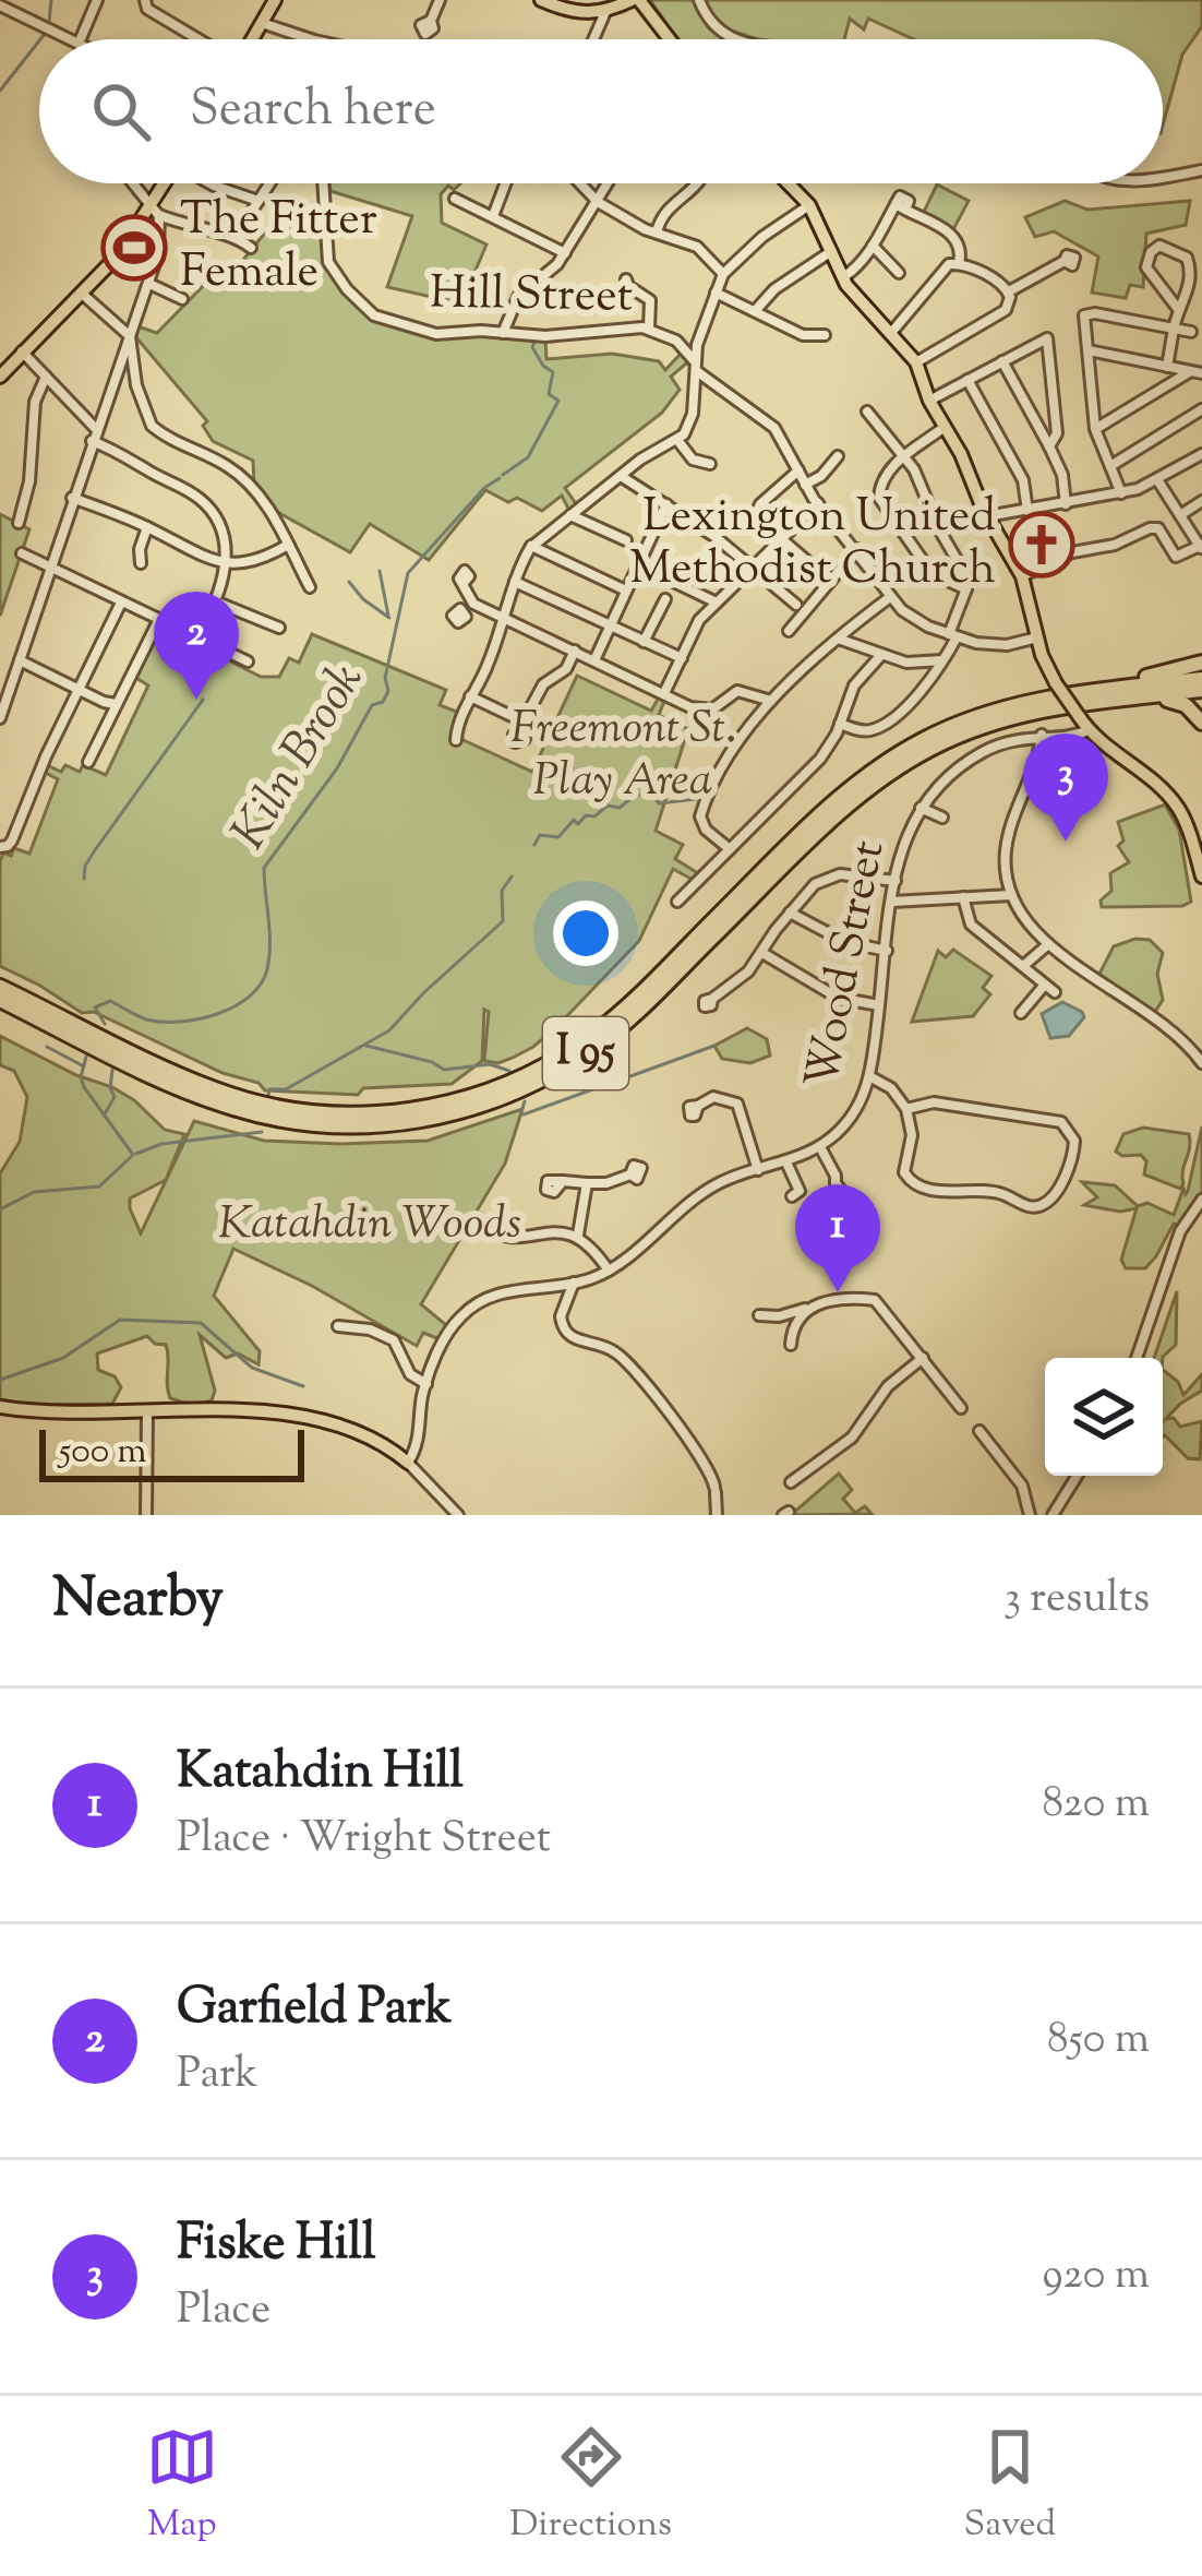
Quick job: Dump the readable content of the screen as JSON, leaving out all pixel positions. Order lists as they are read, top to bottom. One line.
{"streets":{"highway":["I 95"],"street":["Hill Street","Wood Street"]},"water":["Kiln Brook"],"parks":["Freemont St. Play Area","Katahdin Woods"],"places":{"sports":["The Fitter Female"],"church":["Lexington United Methodist Church"]},"scale_bar":"500 m","page":{"search":"Search here","pins":["2","3","1"],"scale":"500 m","heading":["Nearby","3 results"],"list":[{"mark":"1","name":"Katahdin Hill","note":"Place · Wright Street","value":"820 m"},{"mark":"2","name":"Garfield Park","note":"Park","value":"850 m"},{"mark":"3","name":"Fiske Hill","note":"Place","value":"920 m"}],"nav":["Map","Directions","Saved"]}}
